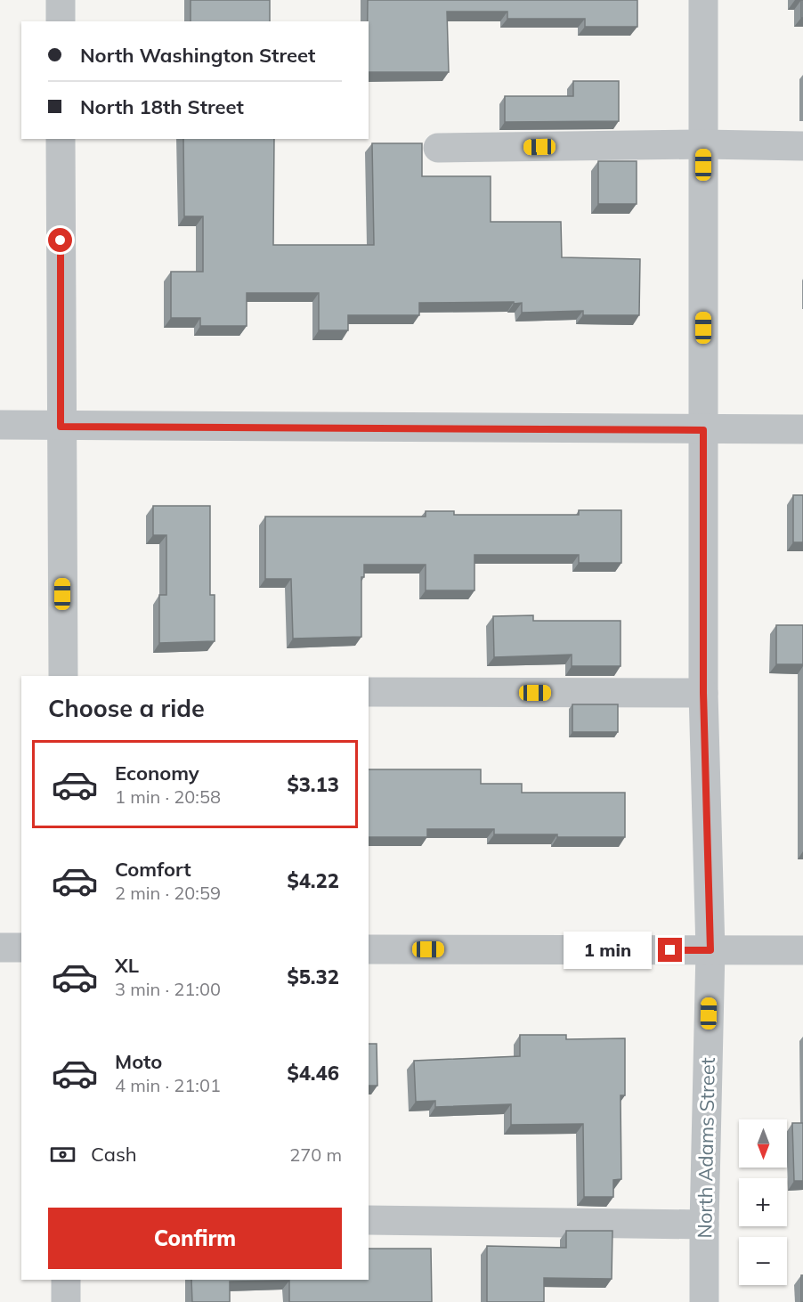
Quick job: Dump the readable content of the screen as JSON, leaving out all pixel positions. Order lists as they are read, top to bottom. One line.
{"streets":{"street":["North Adams Street"]},"north":"bottom","page":{"banner":["North Washington Street","North 18th Street"],"heading":"Choose a ride","list":[{"name":"Economy","note":"1 min · 20:58","value":"$3.13"},{"name":"Comfort","note":"2 min · 20:59","value":"$4.22"},{"name":"XL","note":"3 min · 21:00","value":"$5.32"},{"name":"Moto","note":"4 min · 21:01","value":"$4.46"}],"bubble":"1 min","map_buttons":["+","−"],"pay":["Cash","270 m"],"buttons":"Confirm"}}
